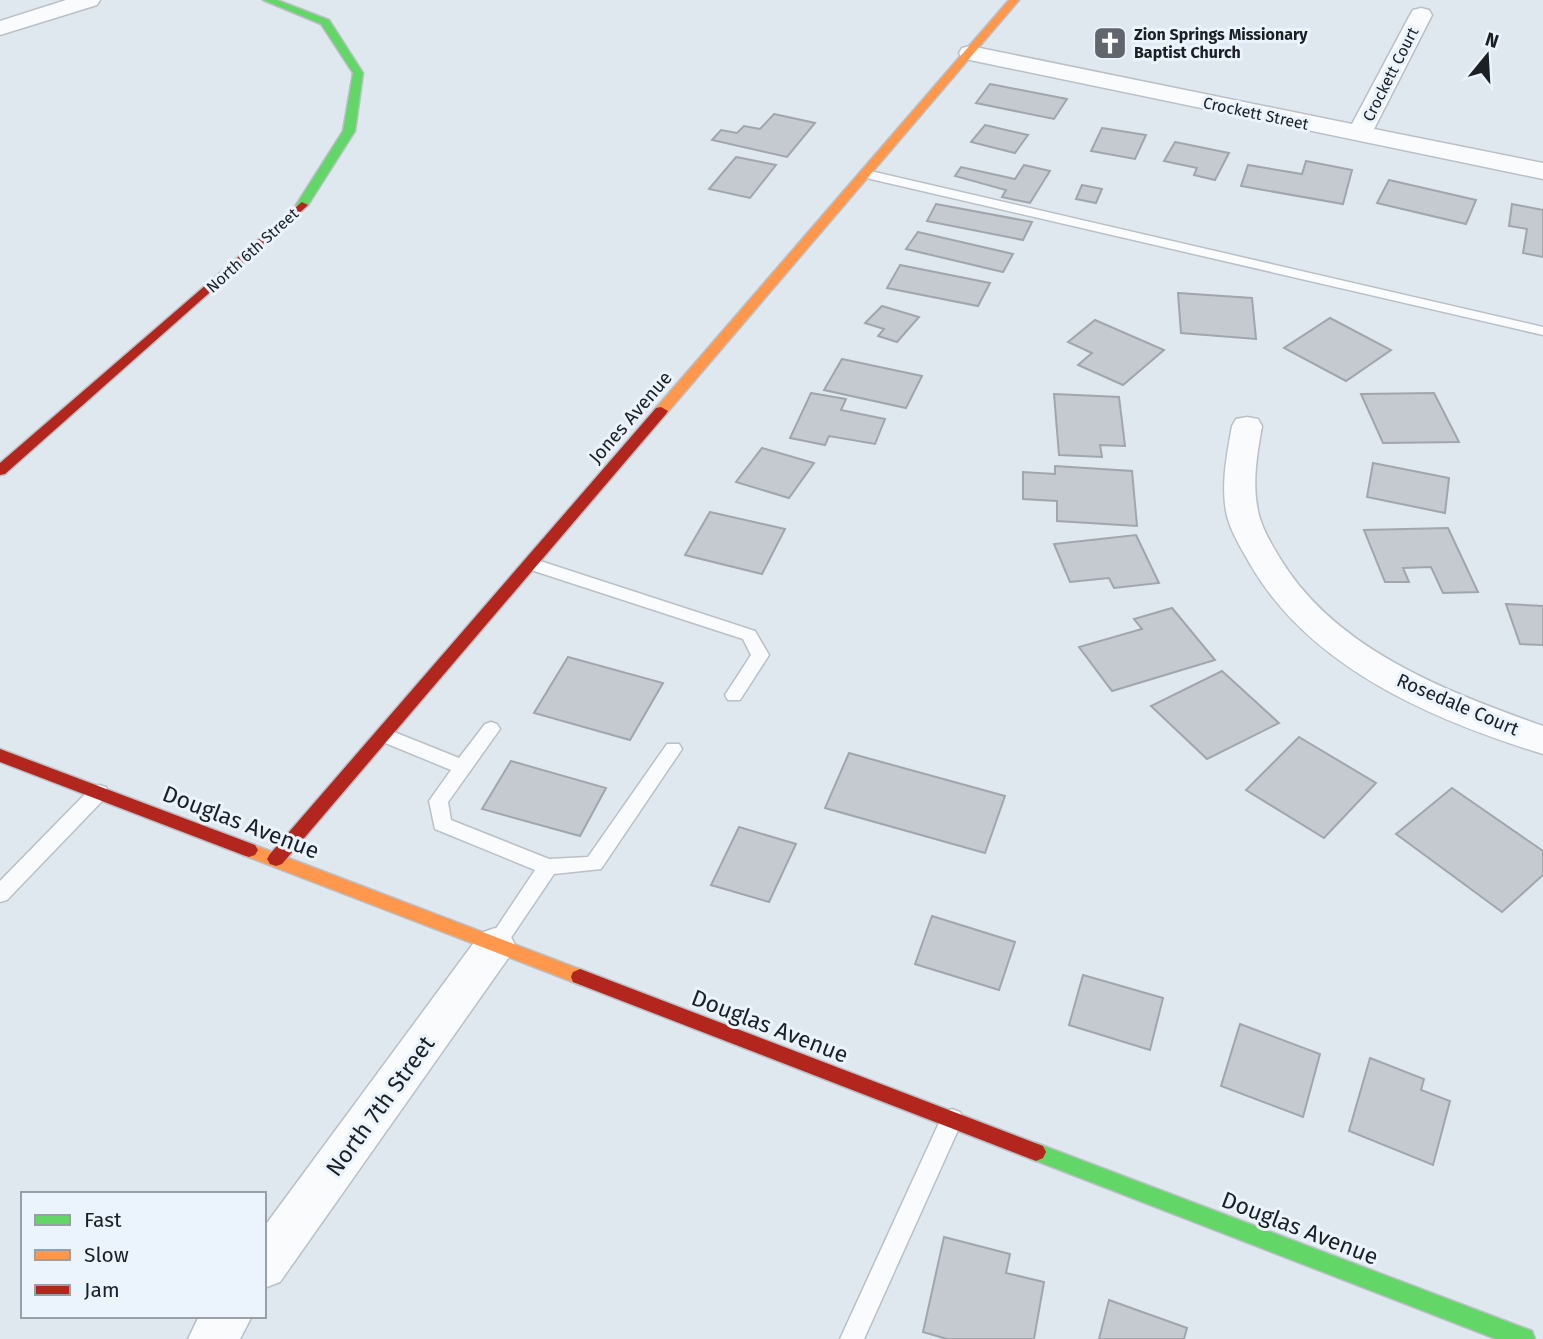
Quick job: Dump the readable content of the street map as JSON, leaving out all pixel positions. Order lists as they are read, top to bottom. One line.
{"streets":{"street":["Crockett Court","Crockett Street","North 6th Street","Jones Avenue","Rosedale Court","Douglas Avenue","North 7th Street"]},"crossings":[["Crockett Court","Crockett Street"],["Crockett Street","Jones Avenue"],["Jones Avenue","Douglas Avenue"],["Douglas Avenue","North 7th Street"]],"places":{"church":["Zion Springs Missionary Baptist Church"]},"legend":["Fast","Slow","Jam"],"north":"top"}
